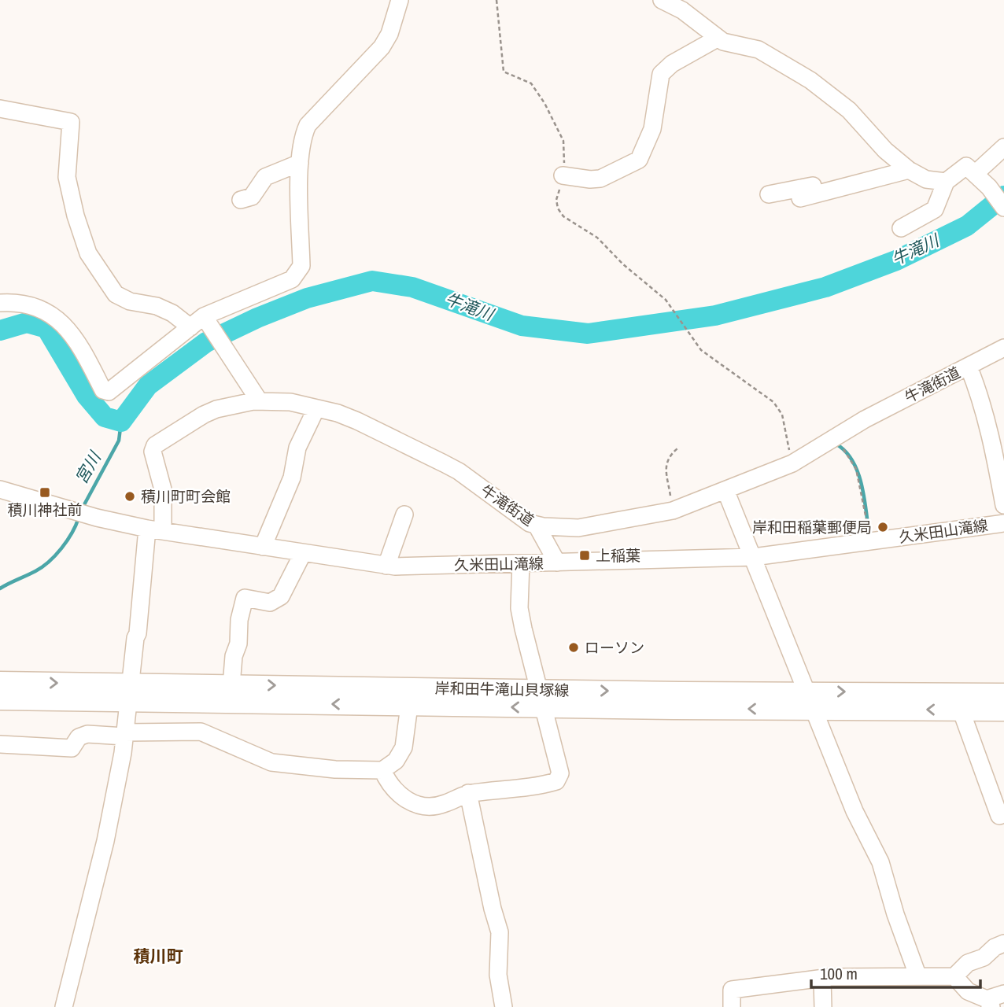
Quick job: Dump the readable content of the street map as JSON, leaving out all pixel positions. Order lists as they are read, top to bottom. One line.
{"streets":{"main road":["岸和田牛滝山貝塚線"],"street":["牛滝街道","久米田山滝線"]},"crossings":[["牛滝街道","久米田山滝線"]],"districts":["積川町"],"water":["牛滝川","宮川"],"places":{"transit":["積川神社前","上稲葉"],"other":["積川町町会館","岸和田稲葉郵便局","ローソン"]},"scale_bar":"100 m"}
